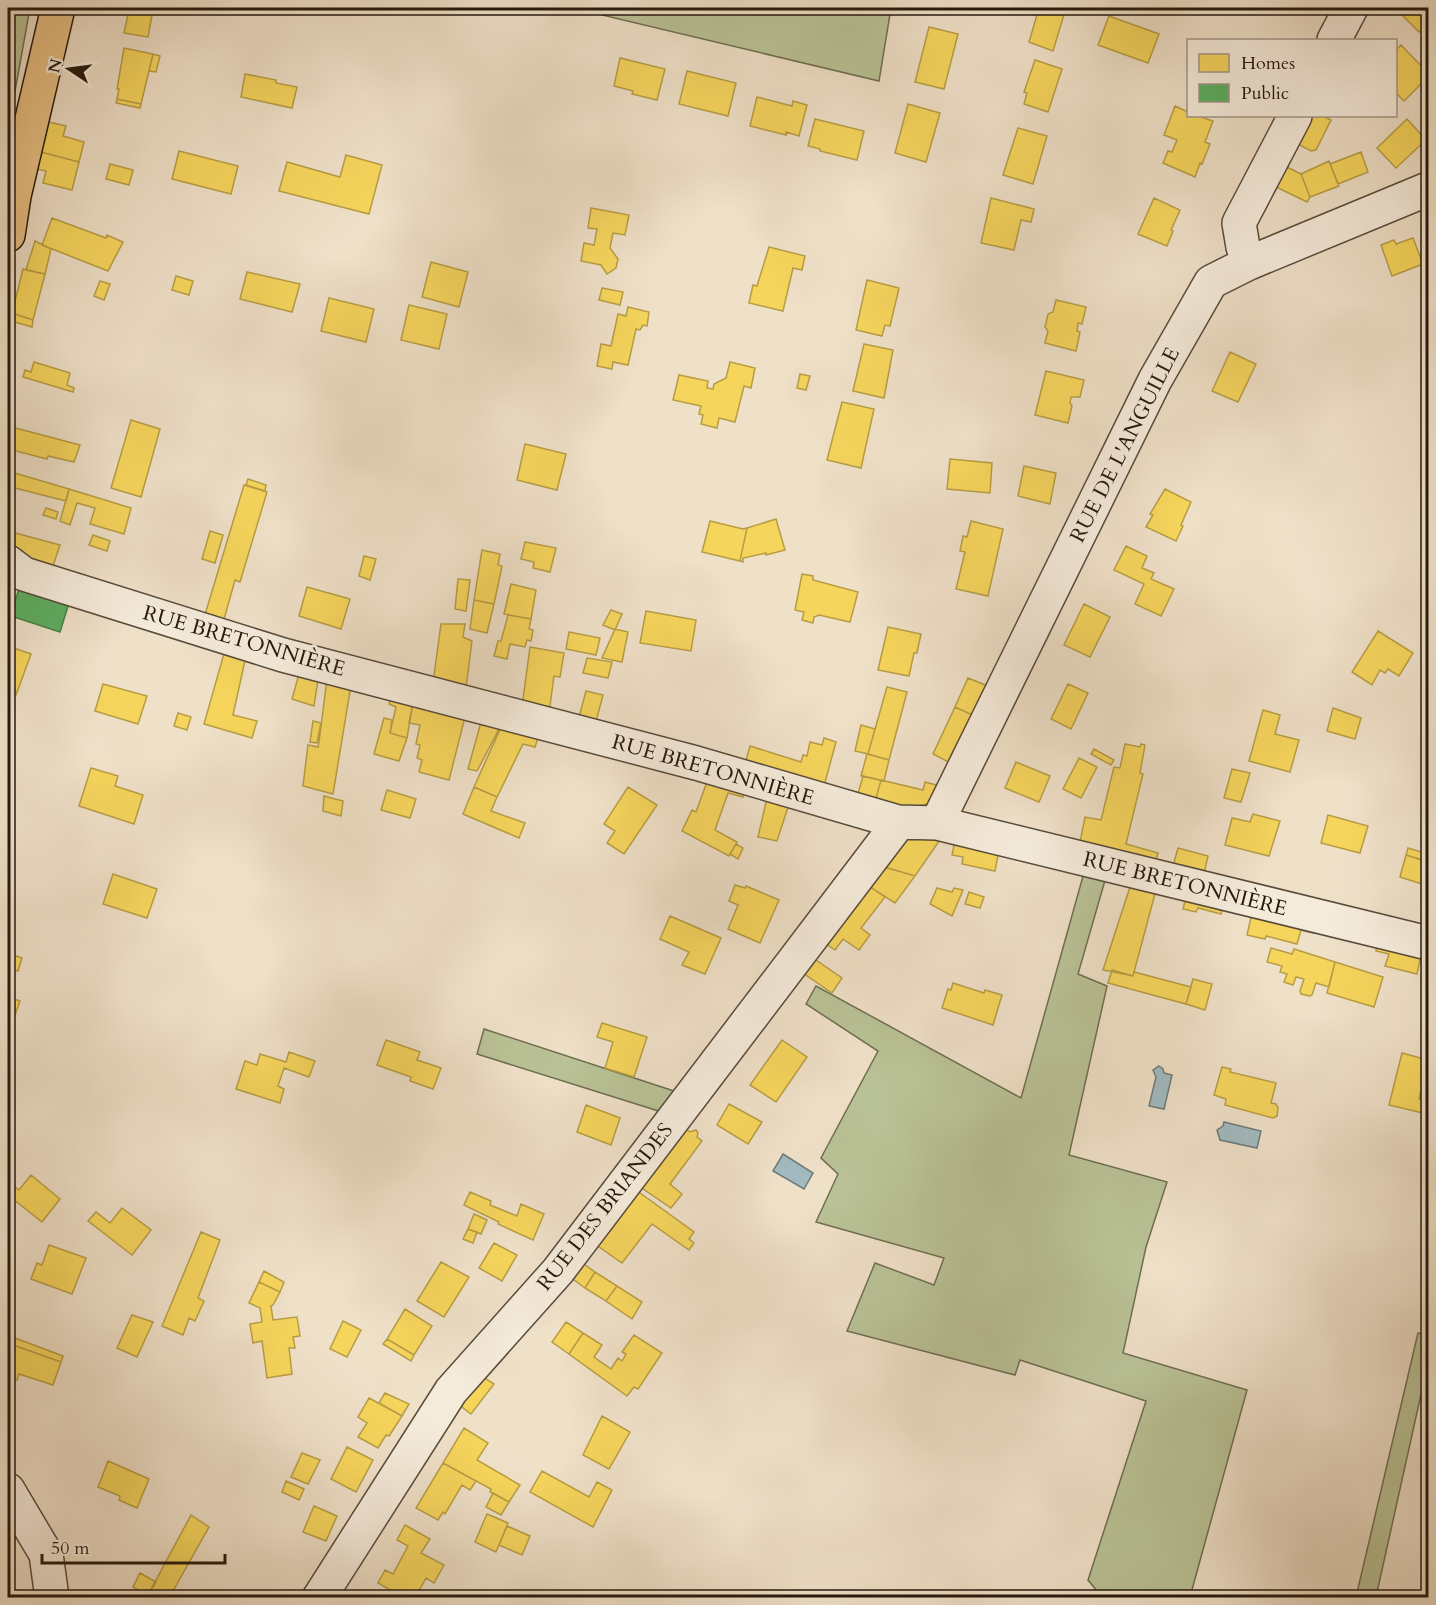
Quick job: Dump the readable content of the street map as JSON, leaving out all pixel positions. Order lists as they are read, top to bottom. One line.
{"streets":{"street":["RUE DE L'ANGUILLE","RUE BRETONNIÈRE","RUE DES BRIANDES"]},"crossings":[["RUE DE L'ANGUILLE","RUE BRETONNIÈRE"],["RUE BRETONNIÈRE","RUE DES BRIANDES"]],"legend":["Homes","Public"],"scale_bar":"50 m","north":"left"}
